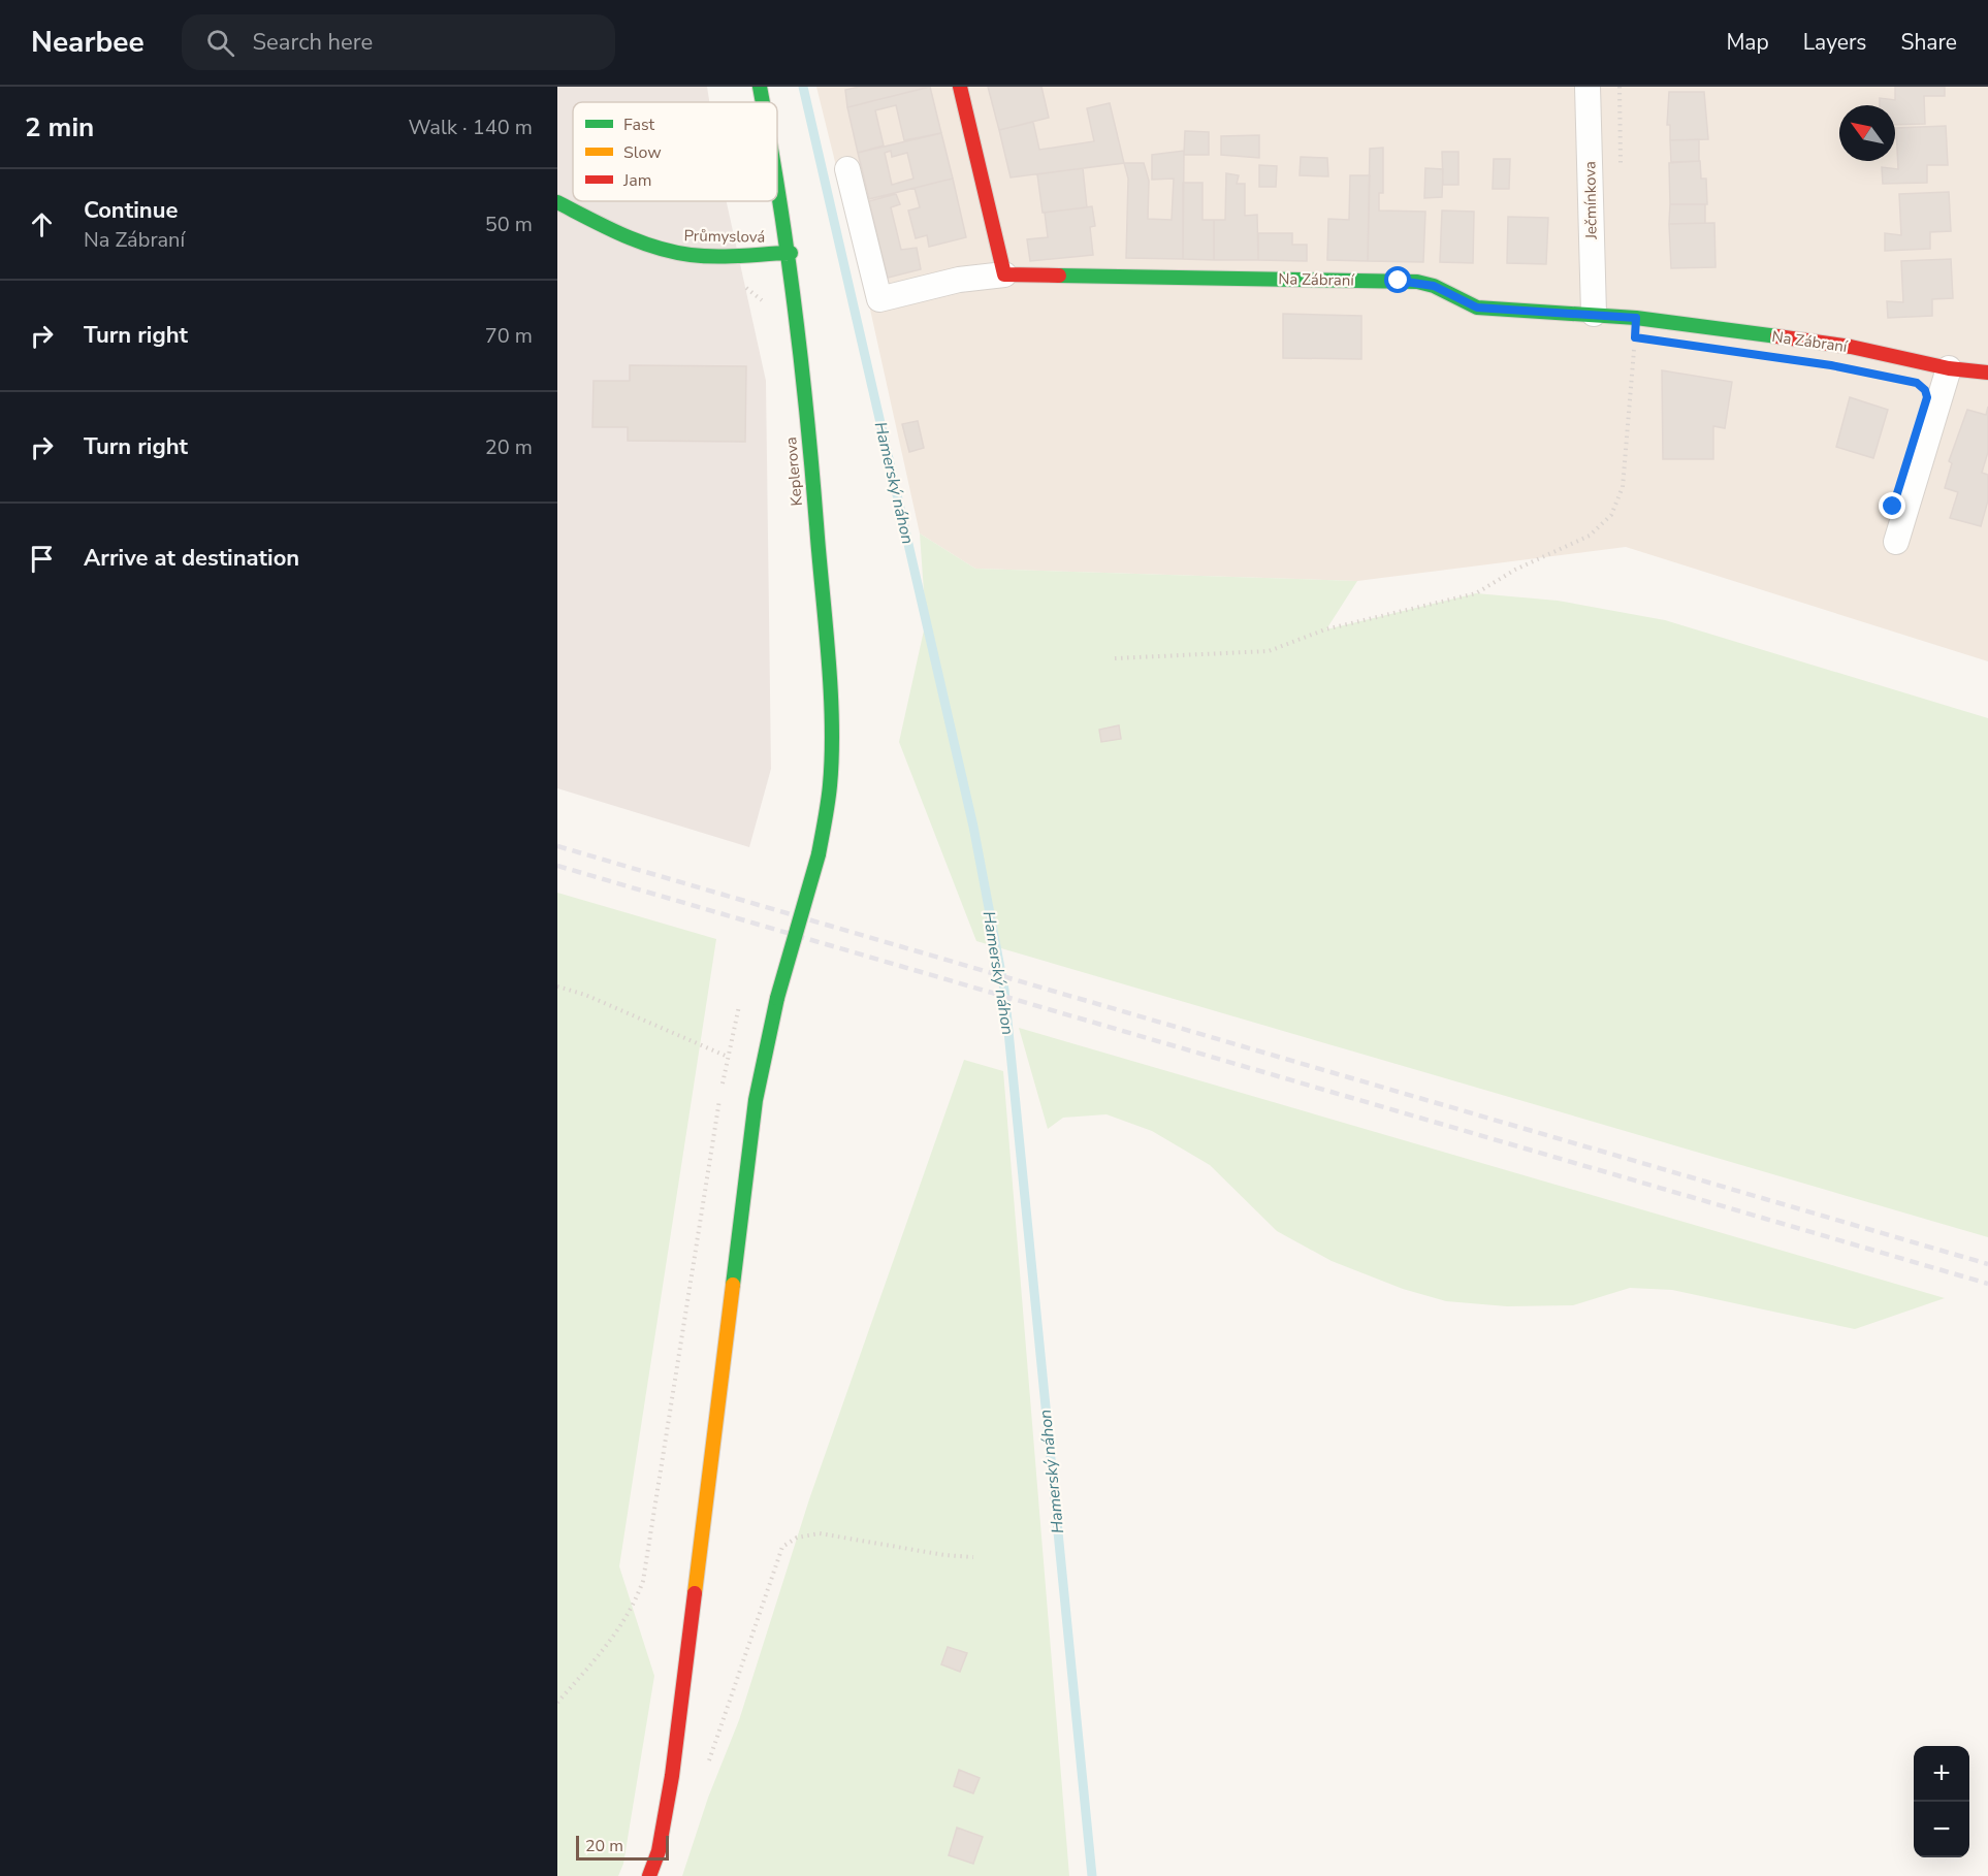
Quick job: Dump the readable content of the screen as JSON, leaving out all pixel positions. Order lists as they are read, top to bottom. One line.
{"streets":{"main road":["Průmyslová","Na Zábraní","Keplerova"],"street":["Ječmínkova"]},"crossings":[["Ječmínkova","Na Zábraní"],["Průmyslová","Keplerova"]],"water":["Hamerský náhon"],"legend":["Fast","Slow","Jam"],"scale_bar":"20 m","north":"top left","page":{"header":"Nearbee","search":"Search here","nav":["Map","Layers","Share"],"heading":["2 min","Walk · 140 m"],"list":[["Continue","Na Zábraní","50 m"],["Turn right","70 m"],["Turn right","20 m"],"Arrive at destination"],"map_buttons":["+","−"],"scale":"20 m"}}
